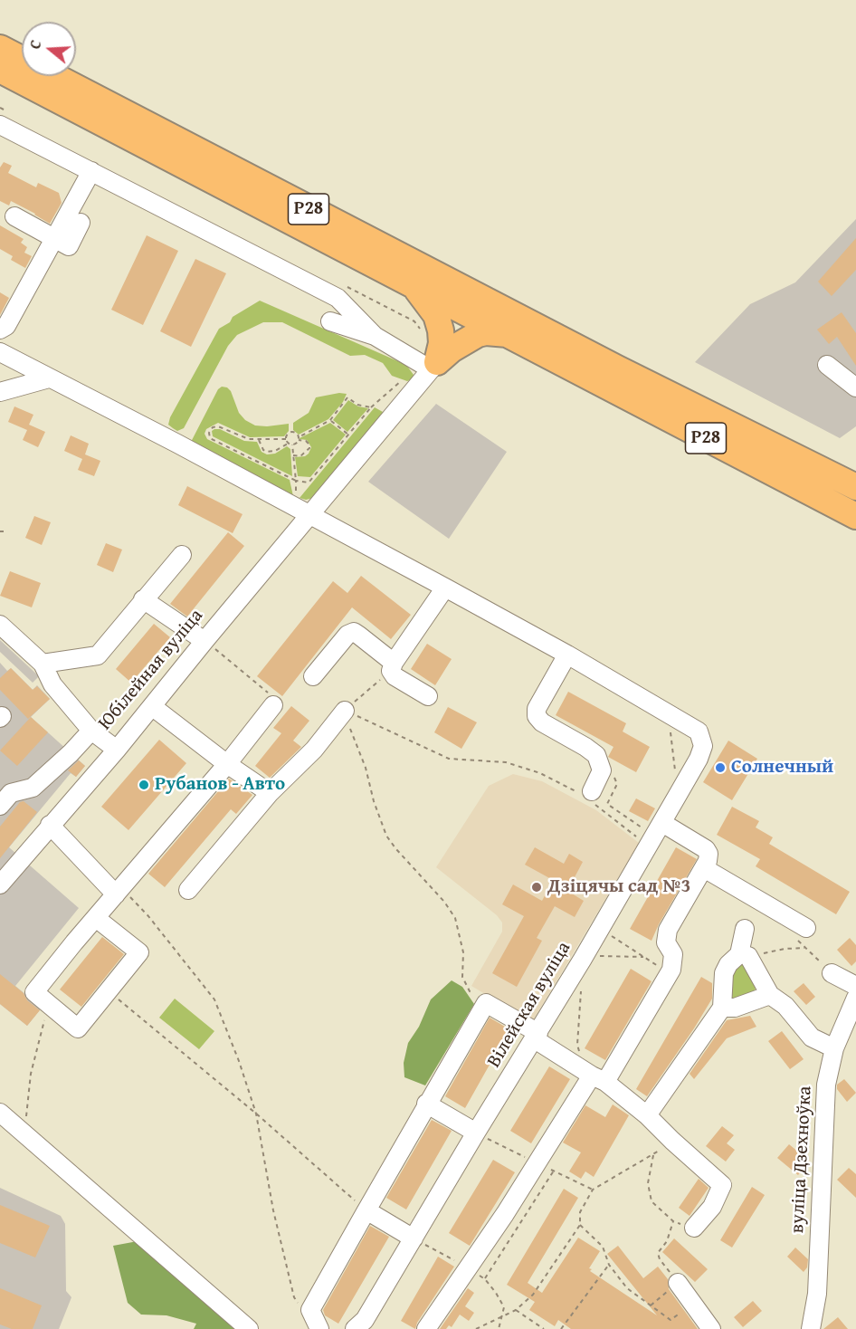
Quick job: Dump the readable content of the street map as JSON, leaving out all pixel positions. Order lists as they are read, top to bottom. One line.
{"streets":{"highway":["Р28"],"street":["Юбілейная вуліца","Вілейская вуліца","вуліца Дзехноўка"]},"places":["Солнечный","Рубанов - Авто","Дзіцячы сад №3"],"north":"left"}
